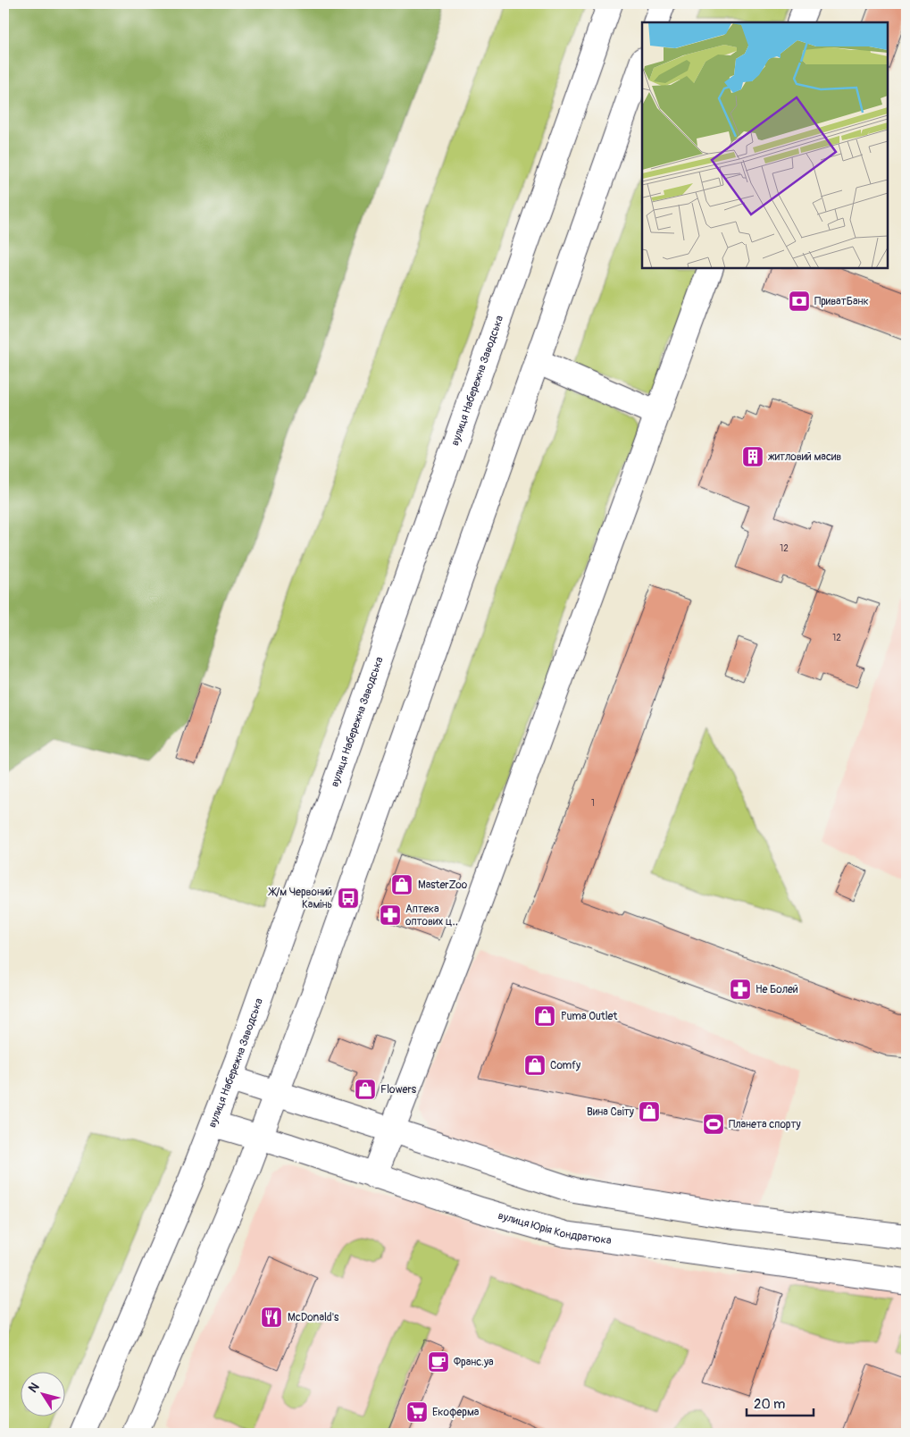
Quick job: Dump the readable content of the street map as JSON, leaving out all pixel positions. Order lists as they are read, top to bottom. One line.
{"streets":{"main road":["вулиця Набережна Заводська","вулиця Юрія Кондратюка"]},"crossings":[["вулиця Набережна Заводська","вулиця Юрія Кондратюка"]],"places":{"bank":["ПриватБанк"],"building":["житловий масив"],"shop":["MasterZoo","Puma Outlet","Comfy","Flowers","Вина Світу"],"bus stop":["Ж/м Червоний Камінь"],"pharmacy":["Аптека оптових ц‥","Не Болей"],"sports":["Планета спорту"],"restaurant":["McDonald's"],"cafe":["Франс.уа"],"supermarket":["Екоферма"]},"house_numbers":["12","12","1"],"scale_bar":"20 m","north":"top left"}
